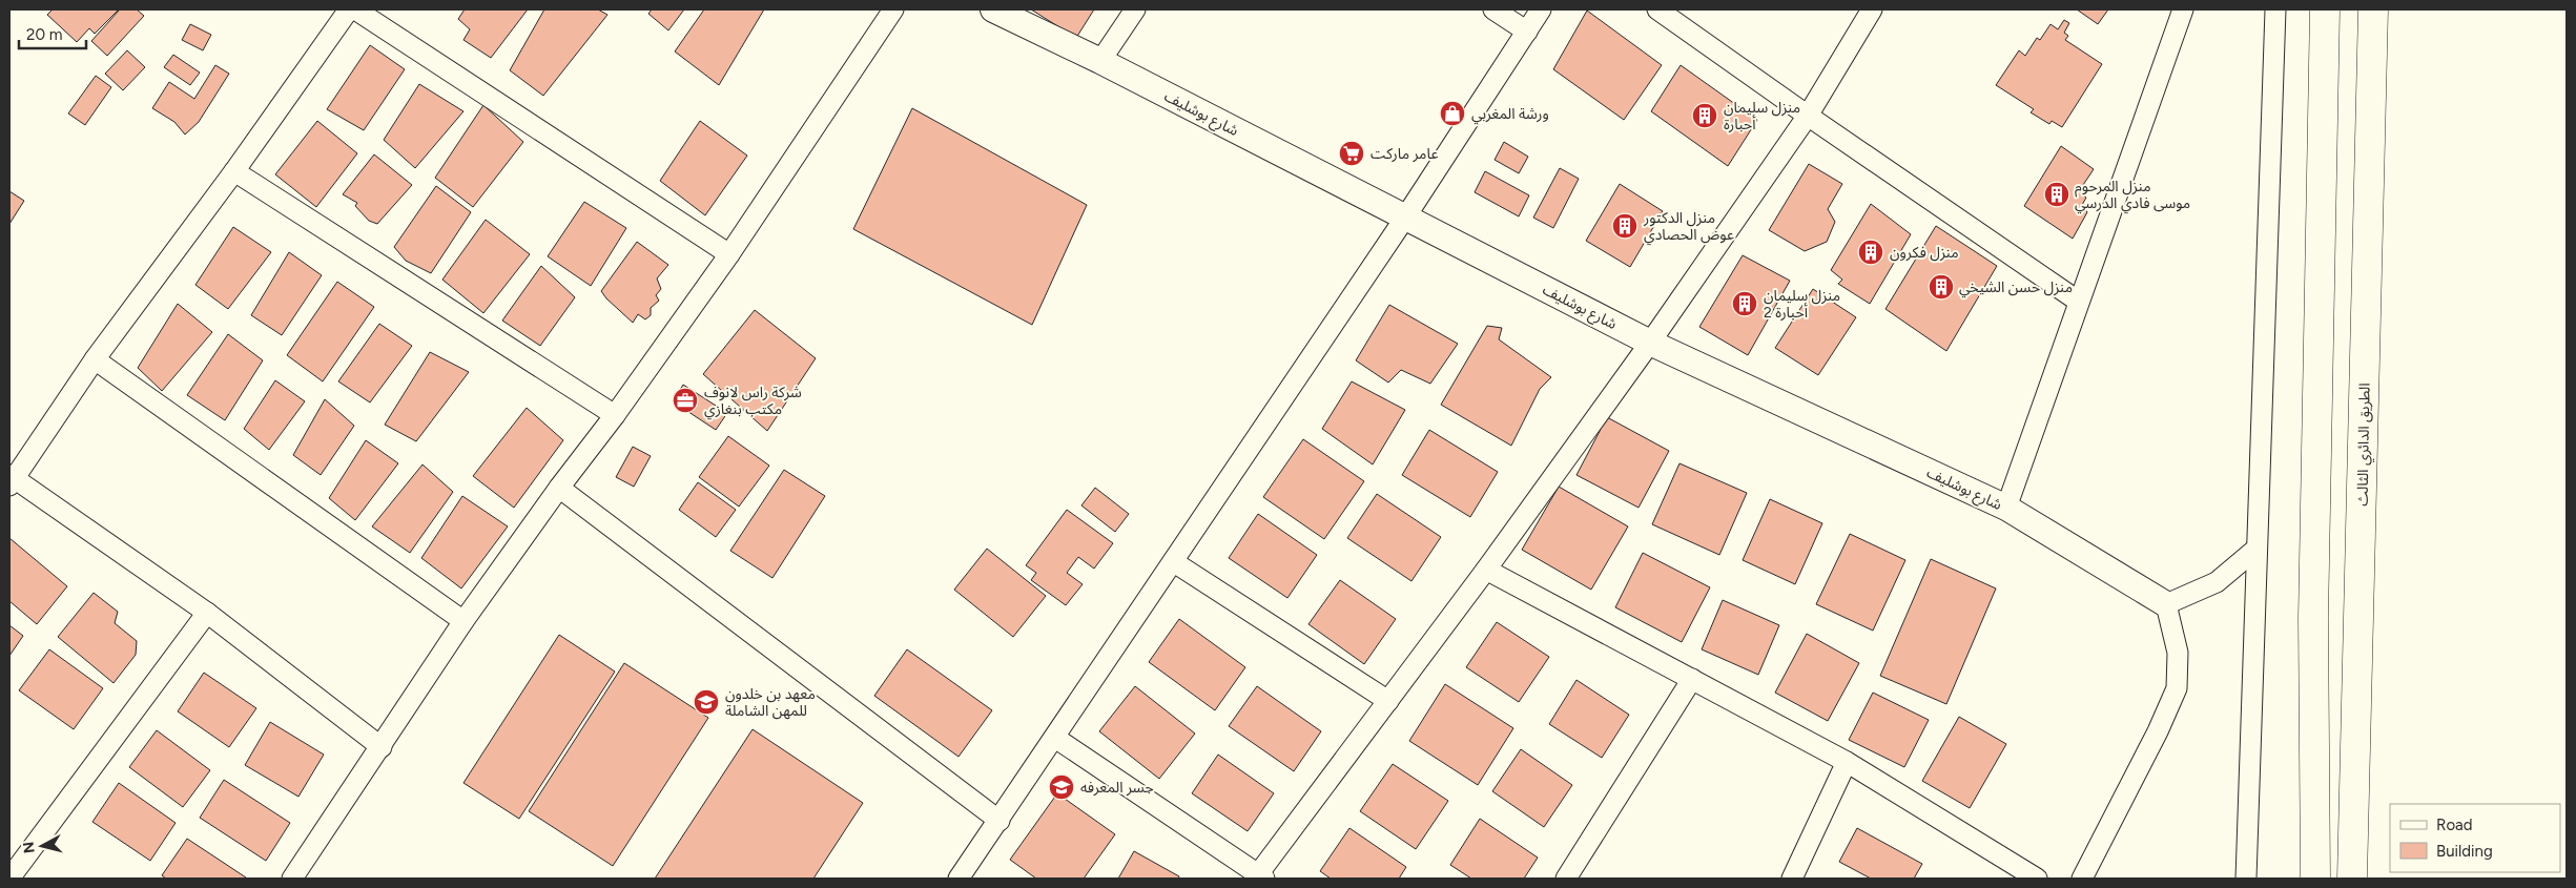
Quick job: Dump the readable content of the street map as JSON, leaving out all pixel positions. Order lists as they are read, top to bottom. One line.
{"streets":{"highway":["الطريق الدائري الثالث"],"street":["شارع بوشليف"]},"places":{"shop":["ورشة المغربي"],"building":["منزل سليمان أحبارة","منزل المرحوم موسى فادي الدرسي","منزل الدكتور عوض الحصادي","منزل فكرون","منزل حسن الشيخي","منزل سليمان أحبارة 2"],"supermarket":["عامر ماركت"],"office":["شركة راس لانوف مكتب بنغازي"],"school or university":["معهد بن خلدون للمهن الشاملة","جسر المعرفه"]},"legend":["Road","Building"],"scale_bar":"20 m","north":"left"}
